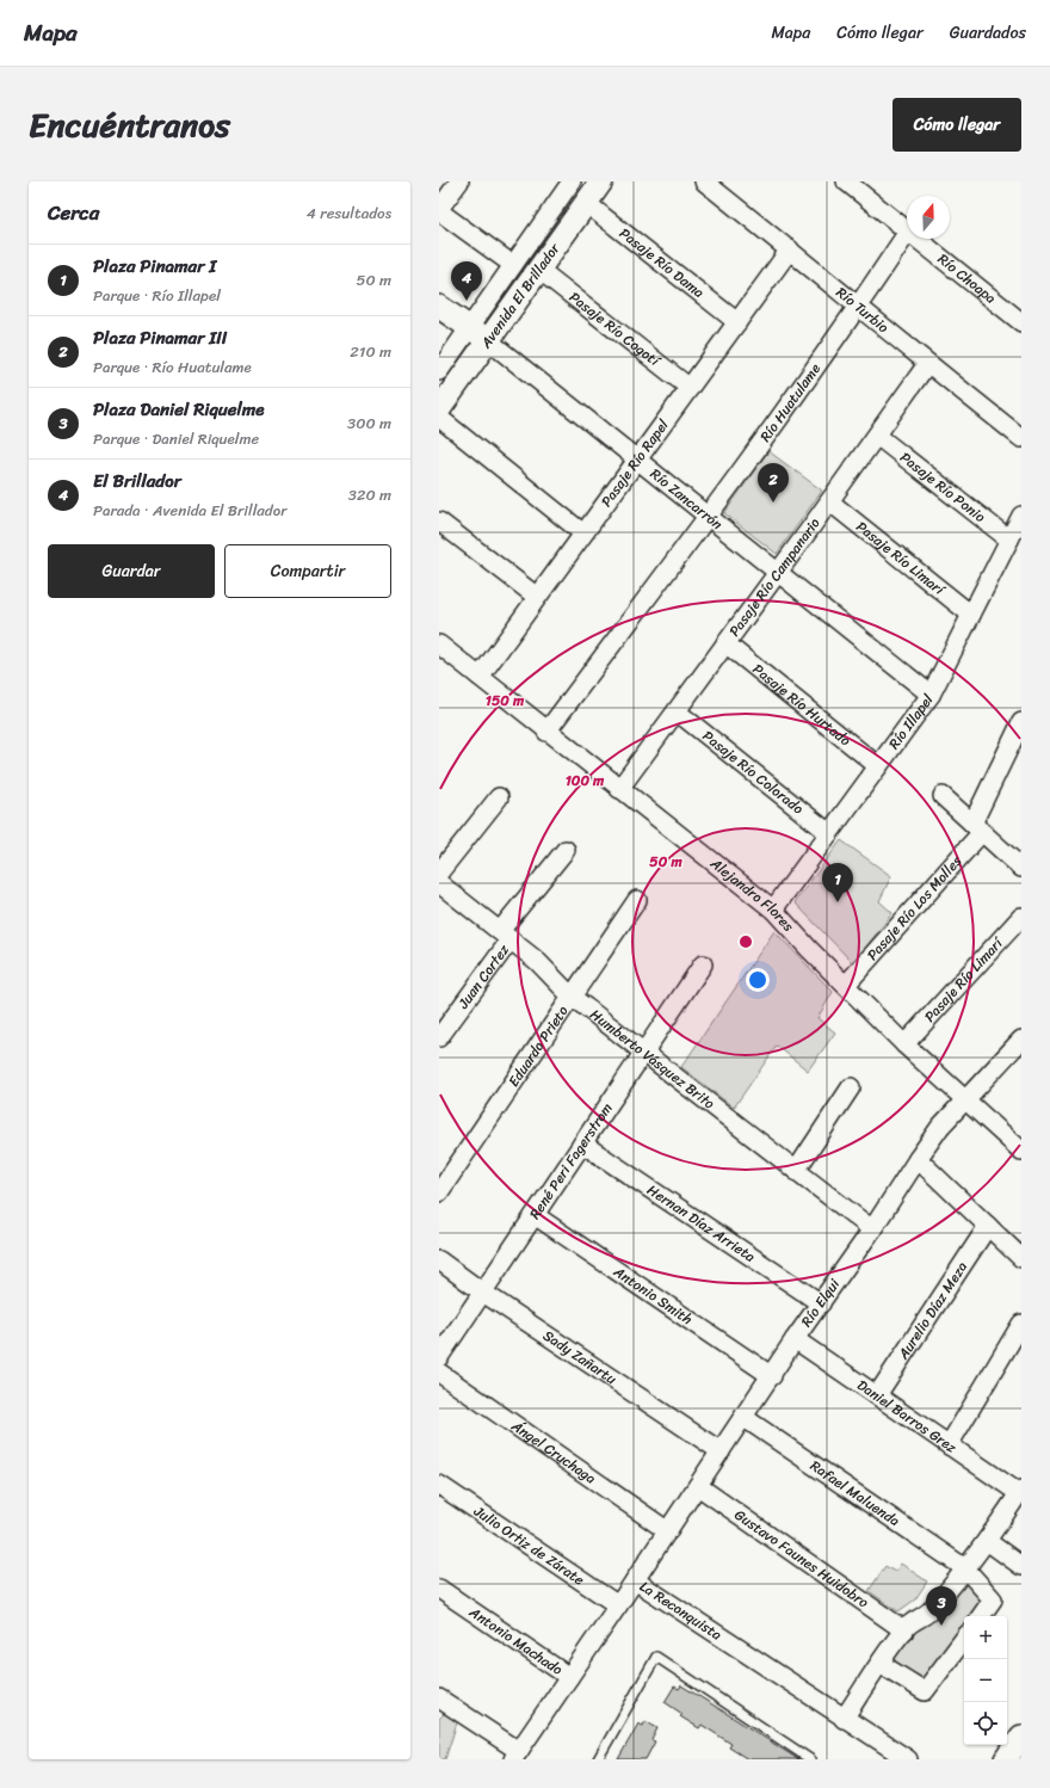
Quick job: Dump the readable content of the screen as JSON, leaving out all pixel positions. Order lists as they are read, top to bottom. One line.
{"streets":{"street":["Pasaje Río Dama","Río Choapa","Avenida El Brillador","Río Turbio","Pasaje Río Cogotí","Río Huatulame","Pasaje Río Rapel","Pasaje Río Ponio","Río Zancarrón","Pasaje Río Limarí","Pasaje Río Campanario","Pasaje Río Hurtado","Río Illapel","Pasaje Río Colorado","Alejandro Flores","Pasaje Río Los Molles","Juan Cortez","Eduardo Prieto","Humberto Vásquez Brito","René Peri Fagerstrom","Hernan Díaz Arrieta","Antonio Smith","Río Elqui","Aurelio Díaz Meza","Sady Zañartu","Daniel Barros Grez","Ángel Cruchaga","Rafael Maluenda","Julio Ortiz de Zárate","Gustavo Faunes Huidobro","La Reconquista","Antonio Machado"]},"crossings":[["Pasaje Río Dama","Avenida El Brillador"],["Pasaje Río Dama","Pasaje Río Rapel"],["Avenida El Brillador","Pasaje Río Cogotí"],["Avenida El Brillador","Río Zancarrón"],["Río Turbio","Río Huatulame"],["Río Turbio","Pasaje Río Rapel"],["Río Turbio","Pasaje Río Campanario"],["Pasaje Río Cogotí","Pasaje Río Rapel"],["Río Huatulame","Río Zancarrón"],["Río Huatulame","Alejandro Flores"],["Pasaje Río Rapel","Río Zancarrón"],["Pasaje Río Rapel","Alejandro Flores"],["Pasaje Río Ponio","Pasaje Río Campanario"],["Pasaje Río Ponio","Río Illapel"],["Río Zancarrón","Pasaje Río Campanario"],["Río Zancarrón","Río Illapel"],["Pasaje Río Limarí","Pasaje Río Campanario"],["Pasaje Río Limarí","Río Illapel"],["Pasaje Río Limarí","Alejandro Flores"],["Pasaje Río Campanario","Pasaje Río Hurtado"],["Pasaje Río Campanario","Pasaje Río Colorado"],["Pasaje Río Campanario","Alejandro Flores"],["Pasaje Río Hurtado","Río Illapel"],["Río Illapel","Pasaje Río Colorado"],["Río Illapel","Alejandro Flores"],["Alejandro Flores","Pasaje Río Los Molles"],["Alejandro Flores","Río Elqui"],["Juan Cortez","Humberto Vásquez Brito"],["Eduardo Prieto","Humberto Vásquez Brito"],["Humberto Vásquez Brito","René Peri Fagerstrom"],["Humberto Vásquez Brito","Río Elqui"],["René Peri Fagerstrom","Hernan Díaz Arrieta"],["René Peri Fagerstrom","Antonio Smith"],["René Peri Fagerstrom","Sady Zañartu"],["Hernan Díaz Arrieta","Río Elqui"],["Antonio Smith","Río Elqui"],["Río Elqui","Sady Zañartu"],["Río Elqui","Daniel Barros Grez"],["Río Elqui","Ángel Cruchaga"],["Río Elqui","Rafael Maluenda"],["Río Elqui","Gustavo Faunes Huidobro"],["Río Elqui","La Reconquista"],["Aurelio Díaz Meza","Daniel Barros Grez"],["Julio Ortiz de Zárate","La Reconquista"],["La Reconquista","Antonio Machado"]],"north":"top","page":{"header":"Mapa","nav":["Mapa","Cómo llegar","Guardados"],"title":"Encuéntranos","buttons":["Cómo llegar",["Guardar","Compartir"]],"heading":["Cerca","4 resultados"],"list":[{"mark":"1","name":"Plaza Pinamar I","note":"Parque · Río Illapel","value":"50 m"},{"mark":"2","name":"Plaza Pinamar III","note":"Parque · Río Huatulame","value":"210 m"},{"mark":"3","name":"Plaza Daniel Riquelme","note":"Parque · Daniel Riquelme","value":"300 m"},{"mark":"4","name":"El Brillador","note":"Parada · Avenida El Brillador","value":"320 m"}],"pins":["4","2","1","3"],"map_buttons":["+","−"]},"rings":["150 m","100 m","50 m"]}
